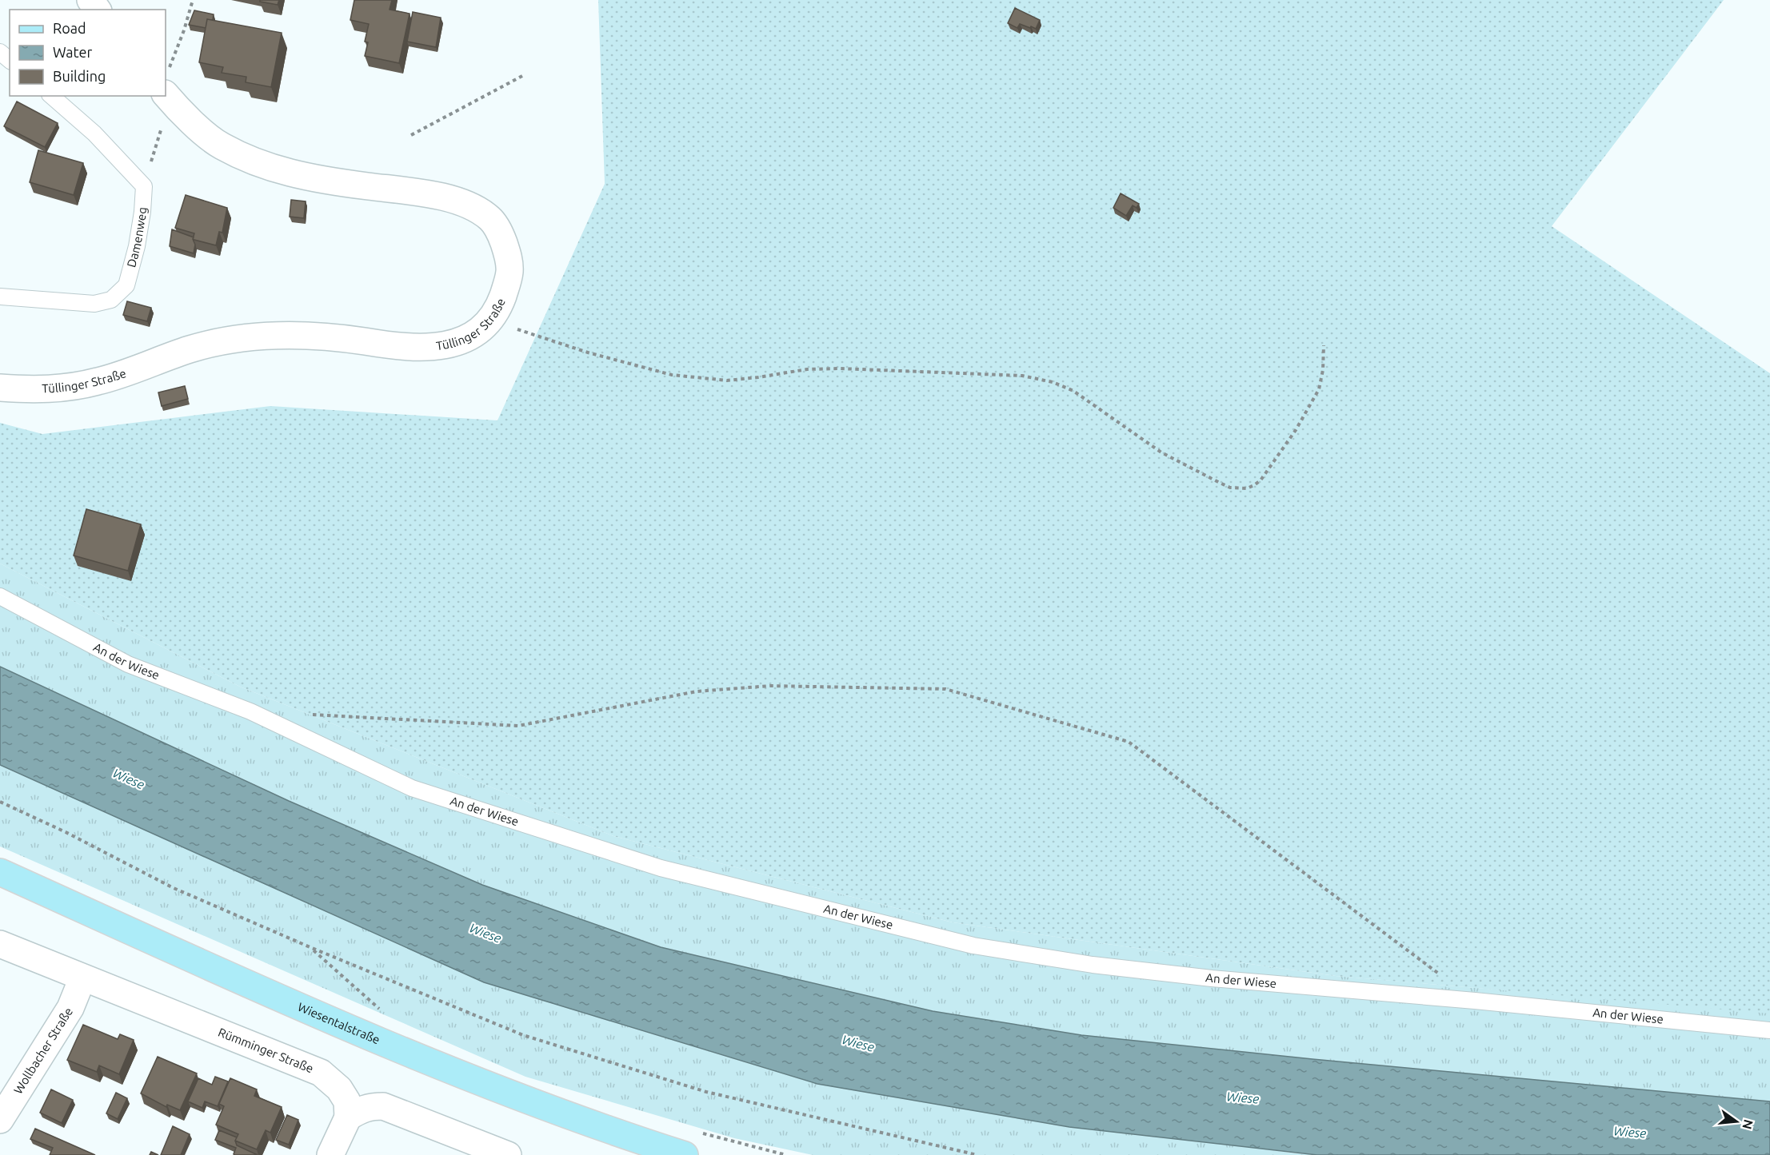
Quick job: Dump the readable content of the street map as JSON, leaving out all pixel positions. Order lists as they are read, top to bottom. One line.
{"streets":{"main road":["Wiesentalstraße"],"street":["Tüllinger Straße","Wollbacher Straße","Rümminger Straße"],"lane":["Damenweg","An der Wiese"]},"crossings":[["Wollbacher Straße","Rümminger Straße"]],"water":["Wiese"],"legend":["Road","Water","Building"],"north":"right"}
